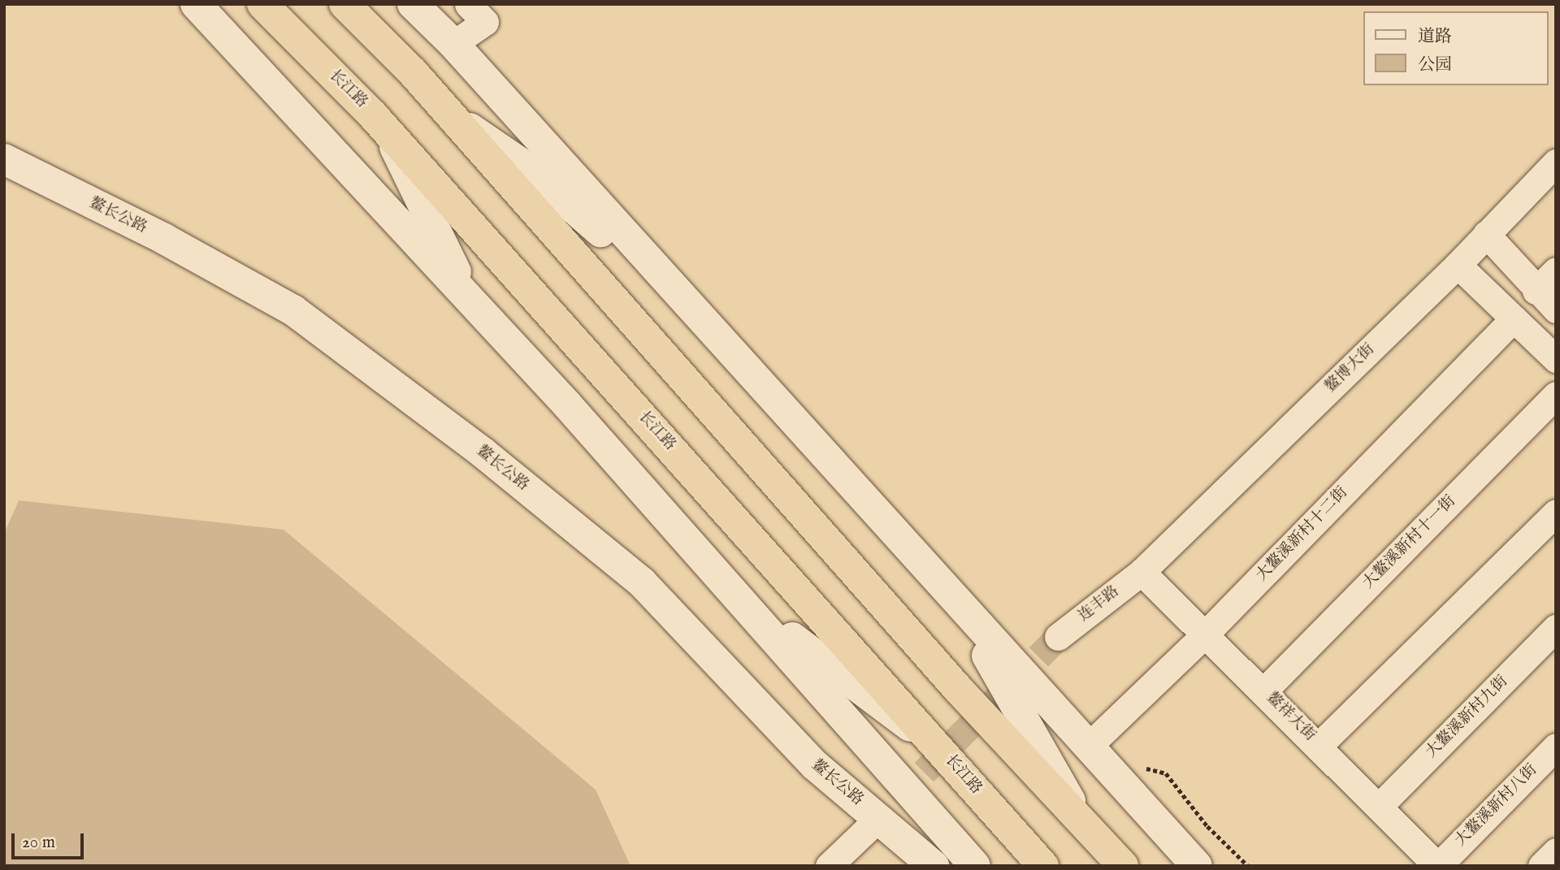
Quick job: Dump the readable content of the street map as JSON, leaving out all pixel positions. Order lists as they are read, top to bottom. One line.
{"streets":{"highway":["长江路"],"main road":["鳌长公路"],"street":["鳌博大街","大鳌溪新村十二街","大鳌溪新村十一街","连丰路","鳌祥大街","大鳌溪新村九街","大鳌溪新村八街"]},"crossings":[["鳌博大街","连丰路"],["鳌博大街","鳌祥大街"],["大鳌溪新村十二街","鳌祥大街"],["大鳌溪新村十一街","鳌祥大街"],["连丰路","鳌祥大街"],["鳌祥大街","大鳌溪新村九街"],["鳌祥大街","大鳌溪新村八街"]],"legend":["道路","公园"],"scale_bar":"20 m"}
